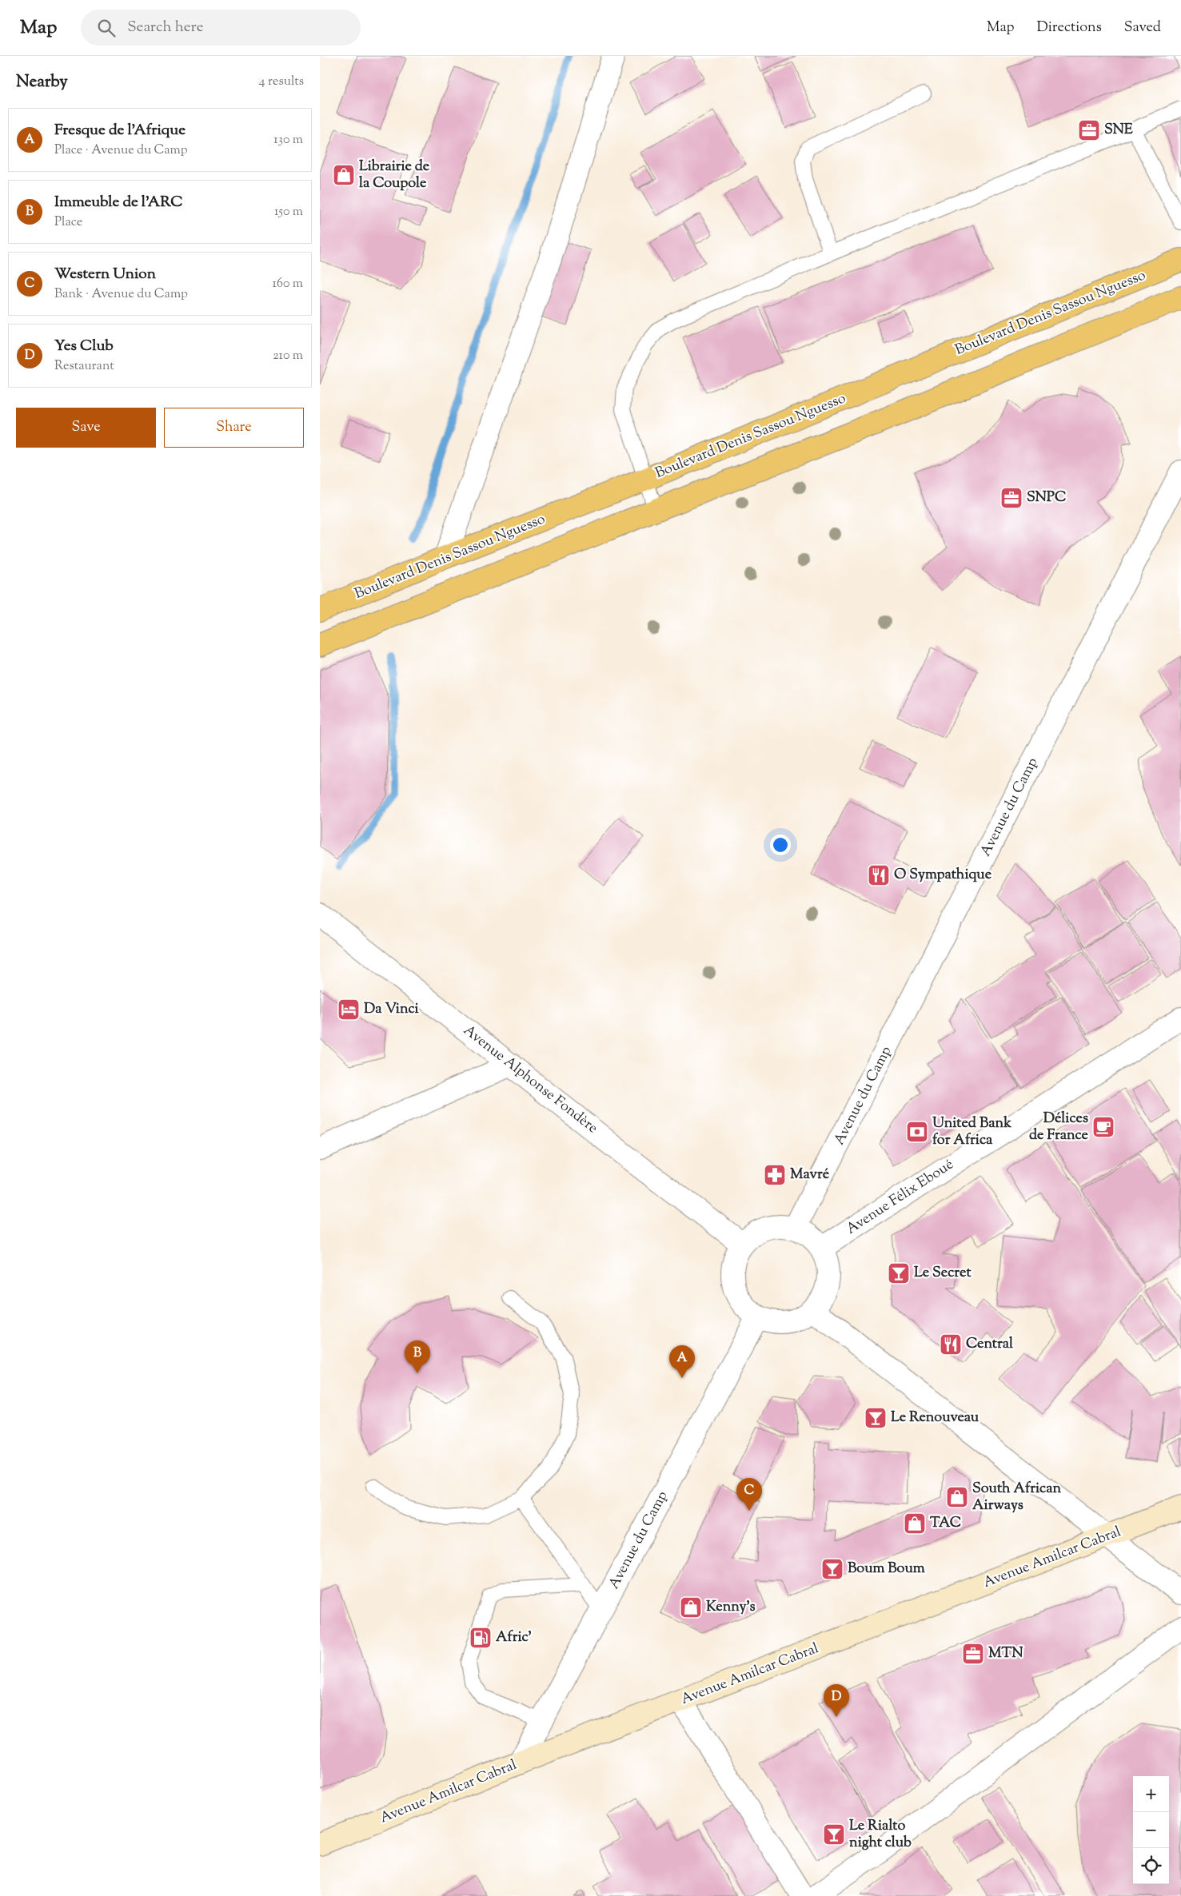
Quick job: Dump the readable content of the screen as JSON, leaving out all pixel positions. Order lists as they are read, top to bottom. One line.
{"streets":{"main road":["Boulevard Denis Sassou Nguesso","Avenue Amilcar Cabral"],"street":["Avenue du Camp","Avenue Alphonse Fondère","Avenue Félix Eboué"]},"crossings":[["Avenue du Camp","Avenue Alphonse Fondère"],["Avenue du Camp","Avenue Félix Eboué"],["Avenue du Camp","Avenue Amilcar Cabral"],["Avenue Alphonse Fondère","Avenue Félix Eboué"]],"places":{"office":["SNE","SNPC","MTN"],"shop":["Librairie de la Coupole","South African Airways","TAC","Kenny's"],"restaurant":["O Sympathique","Central"],"hotel":["Da Vinci"],"cafe":["Délices de France"],"bank":["United Bank for Africa"],"pharmacy":["Mavré"],"bar":["Le Secret","Le Renouveau","Boum Boum","Le Rialto night club"],"fuel station":["Afric'"]},"page":{"header":"Map","search":"Search here","nav":["Map","Directions","Saved"],"heading":["Nearby","4 results"],"list":[{"mark":"A","name":"Fresque de l'Afrique","note":"Place · Avenue du Camp","value":"130 m"},{"mark":"B","name":"Immeuble de l'ARC","note":"Place","value":"150 m"},{"mark":"C","name":"Western Union","note":"Bank · Avenue du Camp","value":"160 m"},{"mark":"D","name":"Yes Club","note":"Restaurant","value":"210 m"}],"buttons":["Save","Share"],"pins":["B","A","C","D"],"map_buttons":["+","−"]}}
